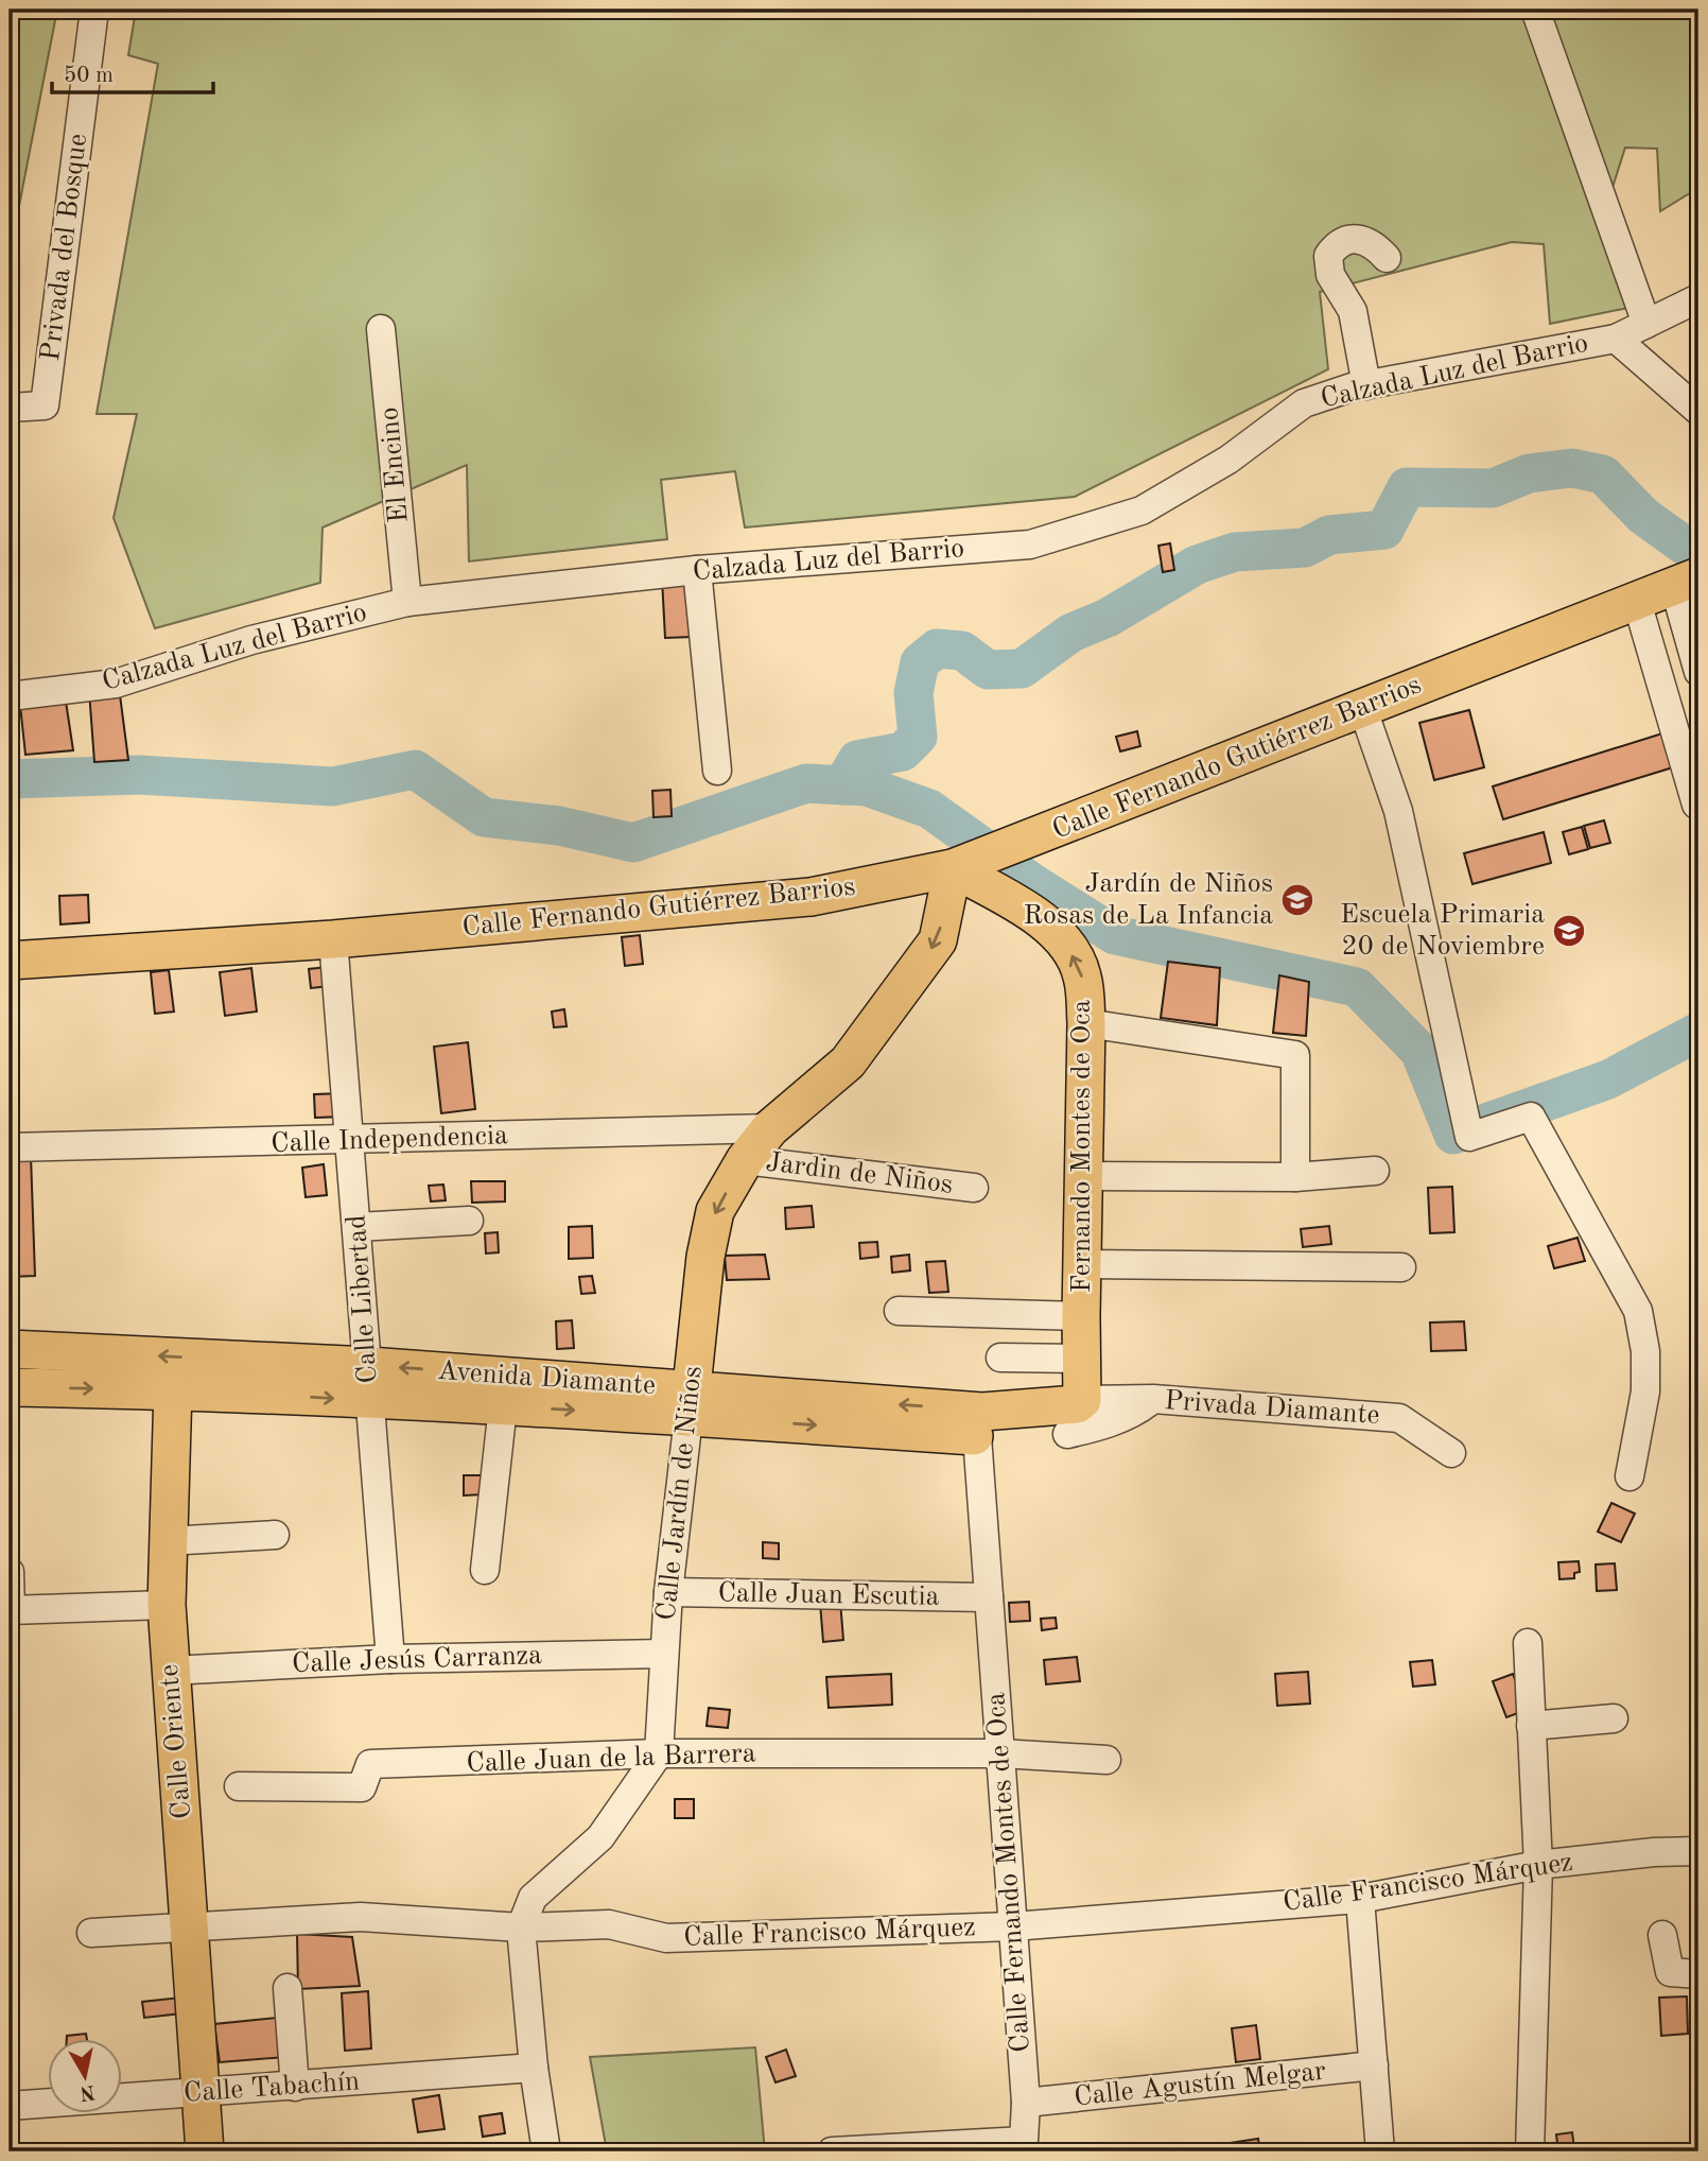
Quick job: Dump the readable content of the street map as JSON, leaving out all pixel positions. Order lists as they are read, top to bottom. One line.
{"streets":{"main road":["Calle Fernando Gutiérrez Barrios","Fernando Montes de Oca","Avenida Diamante","Calle Jardín de Niños","Calle Oriente"],"street":["Privada del Bosque","Calzada Luz del Barrio","El Encino","Calle Independencia","Jardin de Niños","Calle Libertad","Privada Diamante","Calle Juan Escutia","Calle Jesús Carranza","Calle Juan de la Barrera","Calle Fernando Montes de Oca","Calle Francisco Márquez","Calle Agustín Melgar","Calle Tabachín"]},"crossings":[["Calzada Luz del Barrio","El Encino"],["Calle Fernando Gutiérrez Barrios","Fernando Montes de Oca"],["Calle Fernando Gutiérrez Barrios","Calle Libertad"],["Calle Fernando Gutiérrez Barrios","Calle Jardín de Niños"],["Calle Independencia","Calle Libertad"],["Calle Independencia","Calle Jardín de Niños"],["Fernando Montes de Oca","Avenida Diamante"],["Fernando Montes de Oca","Privada Diamante"],["Fernando Montes de Oca","Calle Jardín de Niños"],["Jardin de Niños","Calle Jardín de Niños"],["Calle Libertad","Avenida Diamante"],["Calle Libertad","Calle Jesús Carranza"],["Avenida Diamante","Privada Diamante"],["Avenida Diamante","Calle Jardín de Niños"],["Avenida Diamante","Calle Oriente"],["Avenida Diamante","Calle Fernando Montes de Oca"],["Calle Jardín de Niños","Calle Juan Escutia"],["Calle Jardín de Niños","Calle Jesús Carranza"],["Calle Jardín de Niños","Calle Juan de la Barrera"],["Calle Juan Escutia","Calle Fernando Montes de Oca"],["Calle Jesús Carranza","Calle Oriente"],["Calle Oriente","Calle Francisco Márquez"],["Calle Oriente","Calle Tabachín"],["Calle Juan de la Barrera","Calle Fernando Montes de Oca"],["Calle Fernando Montes de Oca","Calle Francisco Márquez"],["Calle Fernando Montes de Oca","Calle Agustín Melgar"]],"one_way":["Calle Jardín de Niños"],"places":{"school or university":["Jardín de Niños Rosas de La Infancia","Escuela Primaria 20 de Noviembre"]},"scale_bar":"50 m","north":"bottom"}
